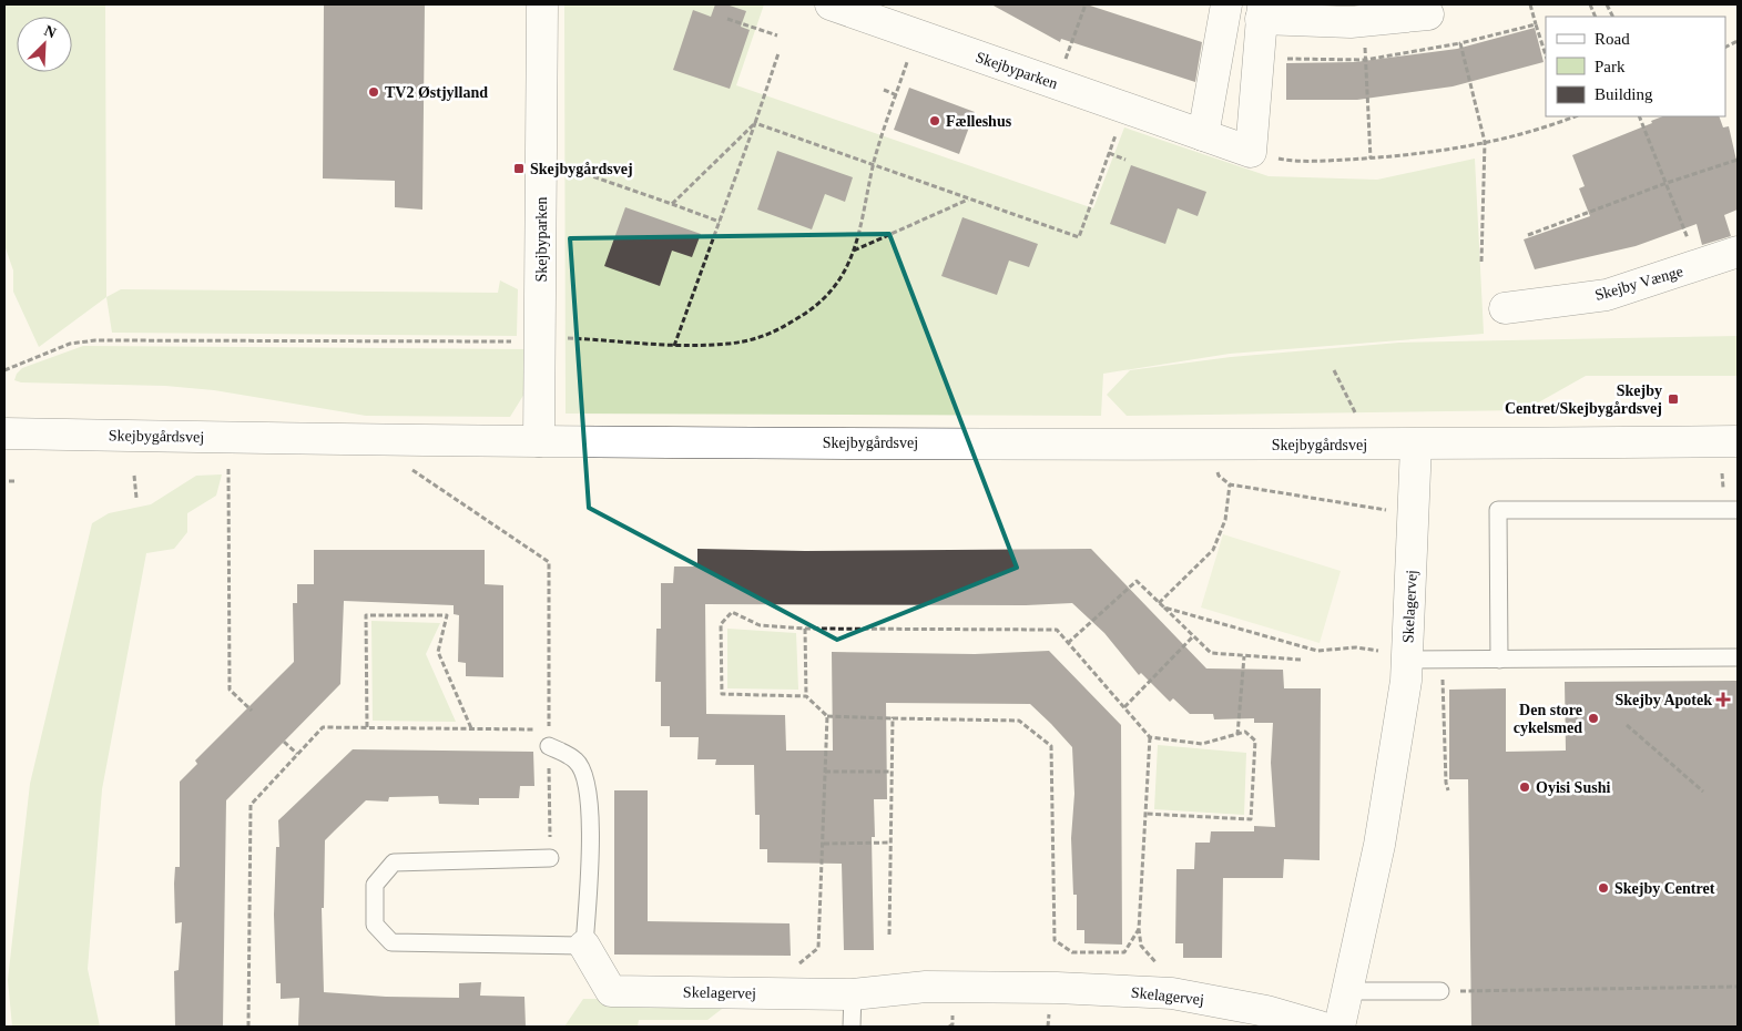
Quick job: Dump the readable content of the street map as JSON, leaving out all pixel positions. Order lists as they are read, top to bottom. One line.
{"streets":{"street":["Skejbyparken","Skejby Vænge","Skejbygårdsvej","Skelagervej"]},"crossings":[["Skejbyparken","Skejbygårdsvej"],["Skejbygårdsvej","Skelagervej"]],"places":{"other":["TV2 Østjylland","Fælleshus","Den store cykelsmed","Oyisi Sushi","Skejby Centret"],"transit":["Skejbygårdsvej","Skejby Centret/Skejbygårdsvej"],"health":["Skejby Apotek"]},"legend":["Road","Park","Building"],"north":"top right"}
